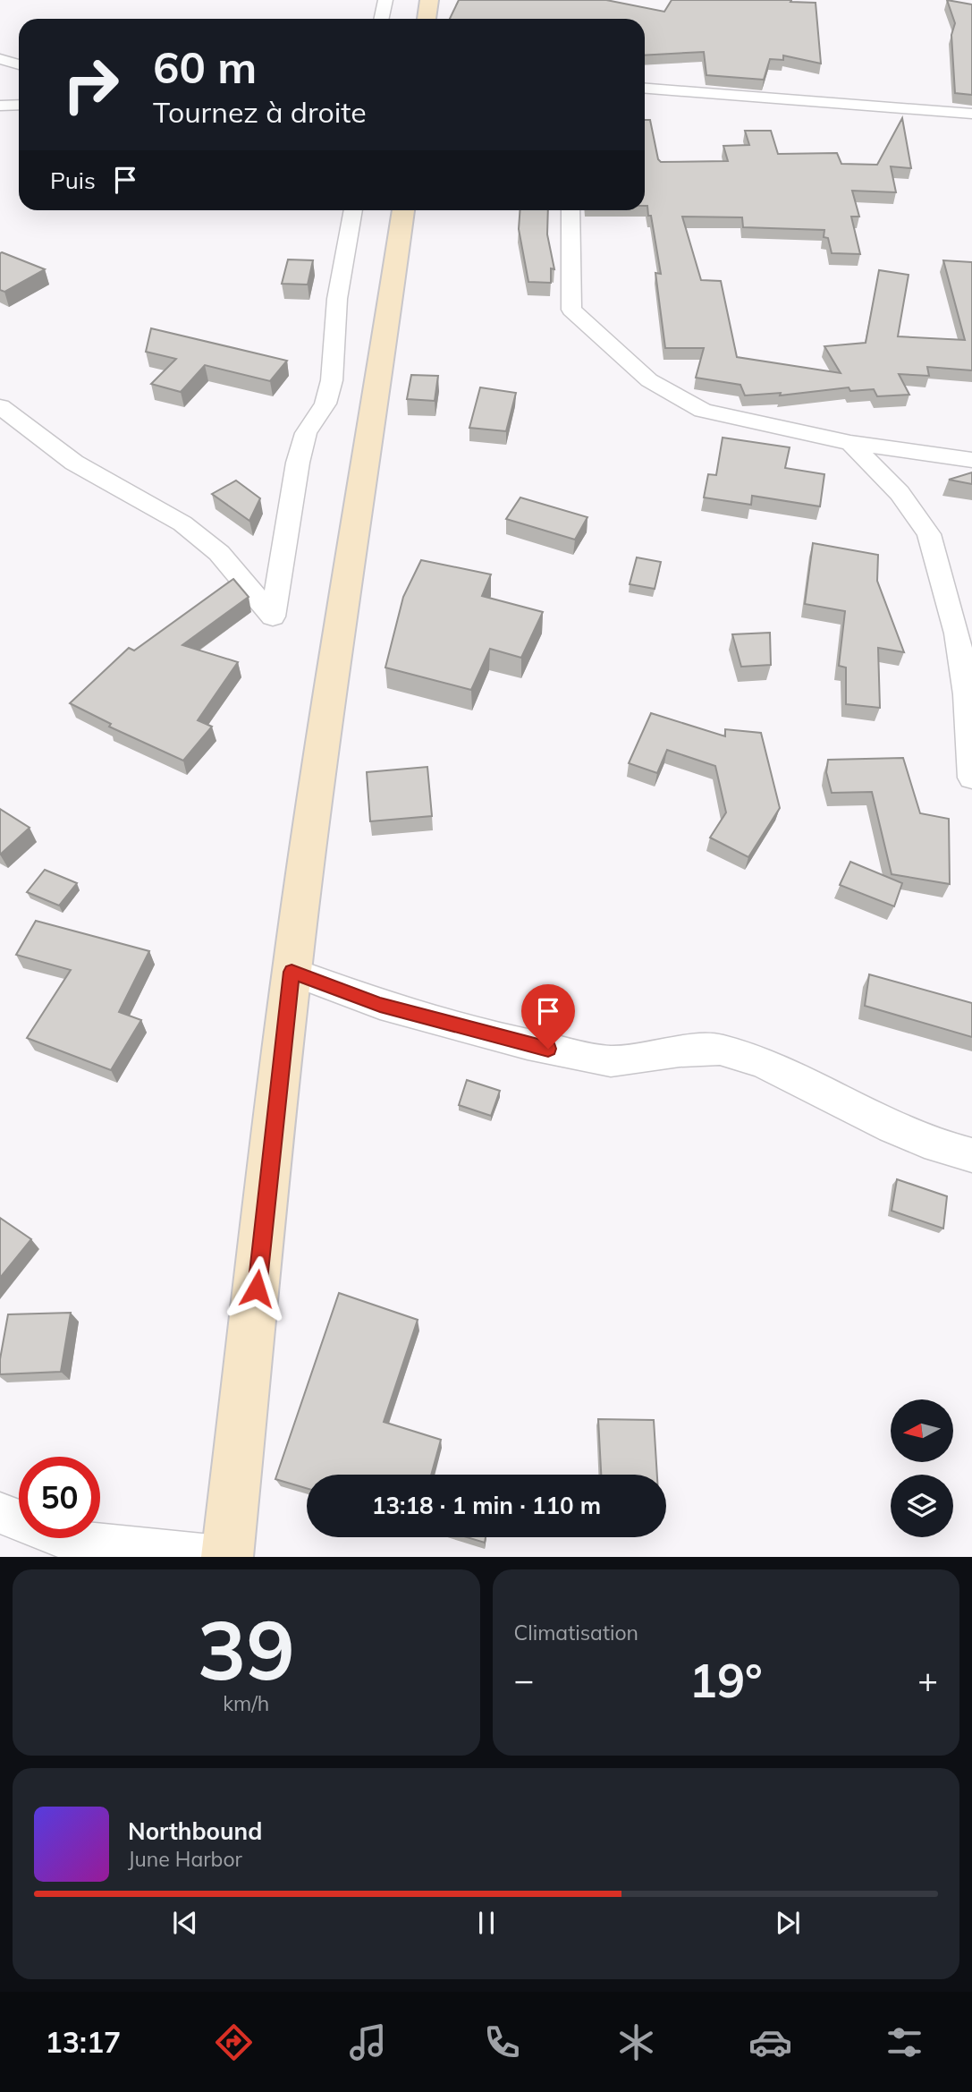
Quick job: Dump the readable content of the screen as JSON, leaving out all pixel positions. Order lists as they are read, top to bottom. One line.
{"north":"left","page":{"turn":["60 m","Tournez à droite"],"then":"Puis","limit":"50","trip":"13:18 · 1 min · 110 m","tile":[["39","km/h"],"Climatisation"],"heat":["−","19°","+"],"song":["Northbound","June Harbor"],"tabs":"13:17"}}
